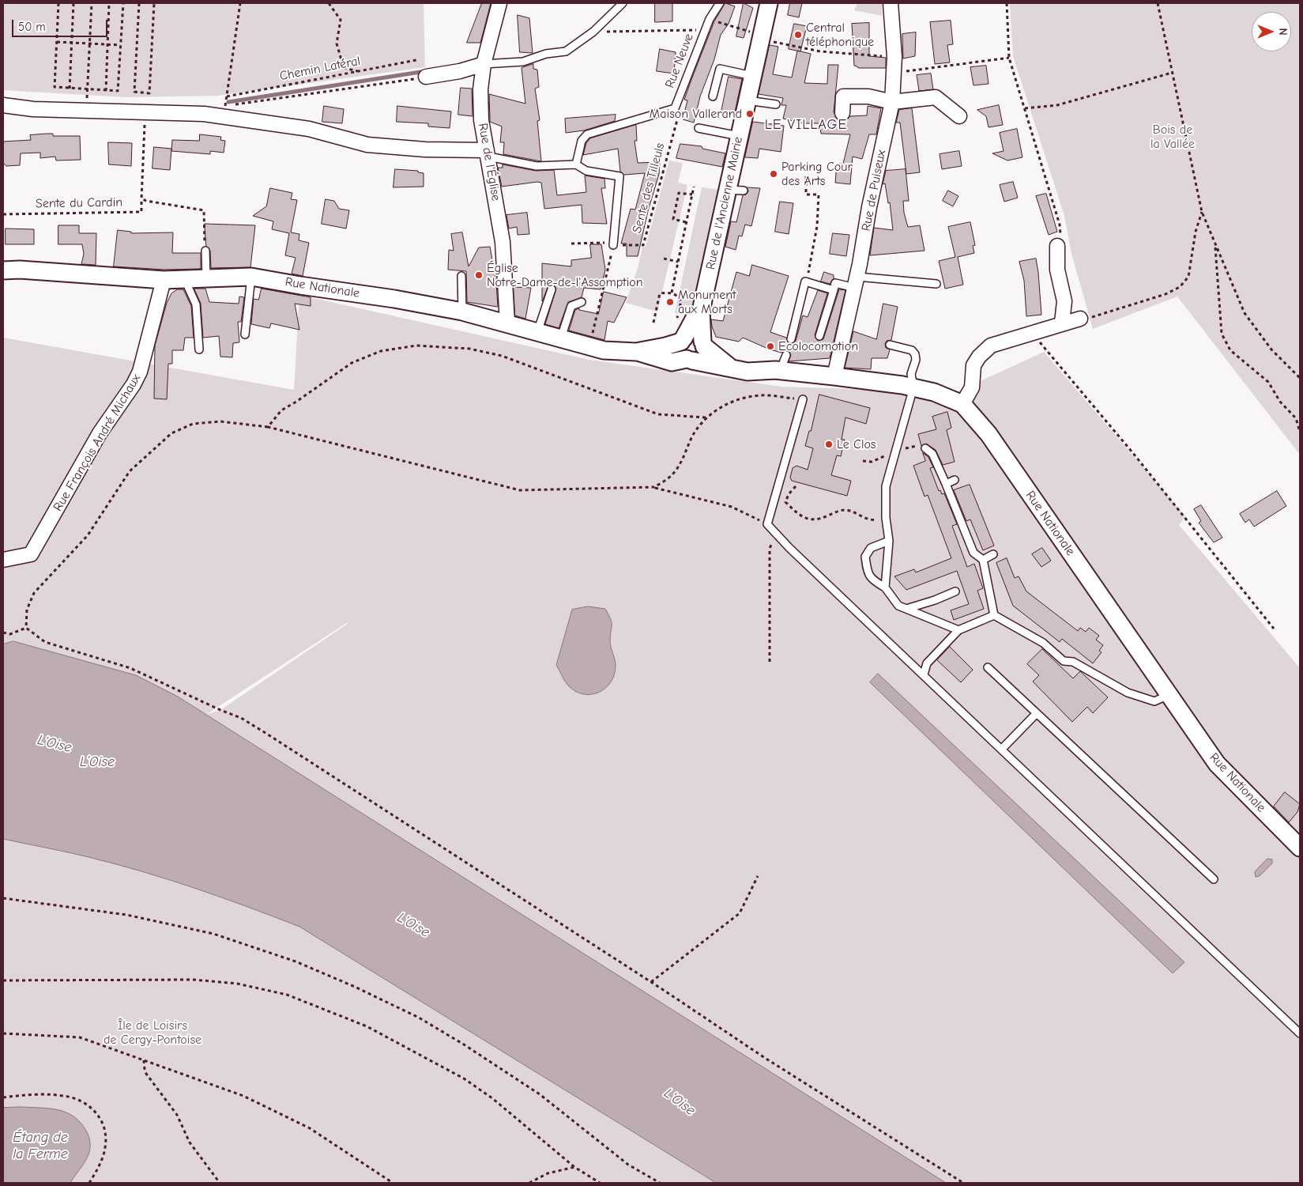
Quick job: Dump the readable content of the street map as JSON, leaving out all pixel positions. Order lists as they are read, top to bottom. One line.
{"streets":{"street":["Rue de l'Église","Rue de Puiseux","Rue de l'Ancienne Mairie","Rue Nationale","Rue François André Michaux"],"lane":["Rue Neuve"],"path":["Chemin Latéral","Sente des Tilleuls","Sente du Cardin"]},"crossings":[["Rue Neuve","Sente des Tilleuls"],["Rue de l'Église","Rue Nationale"],["Rue de Puiseux","Rue Nationale"],["Rue de l'Ancienne Mairie","Rue Nationale"],["Rue Nationale","Rue François André Michaux"]],"districts":["LE VILLAGE"],"water":["L'Oise","L’Oise","Étang de la Ferme"],"parks":["Bois de la Vallée","Île de Loisirs de Cergy-Pontoise"],"places":["Central téléphonique","Maison Vallerand","Parking Cour des Arts","Église Notre-Dame-de-l'Assomption","Monument aux Morts","Ecolocomotion","Le Clos"],"scale_bar":"50 m","north":"right"}
